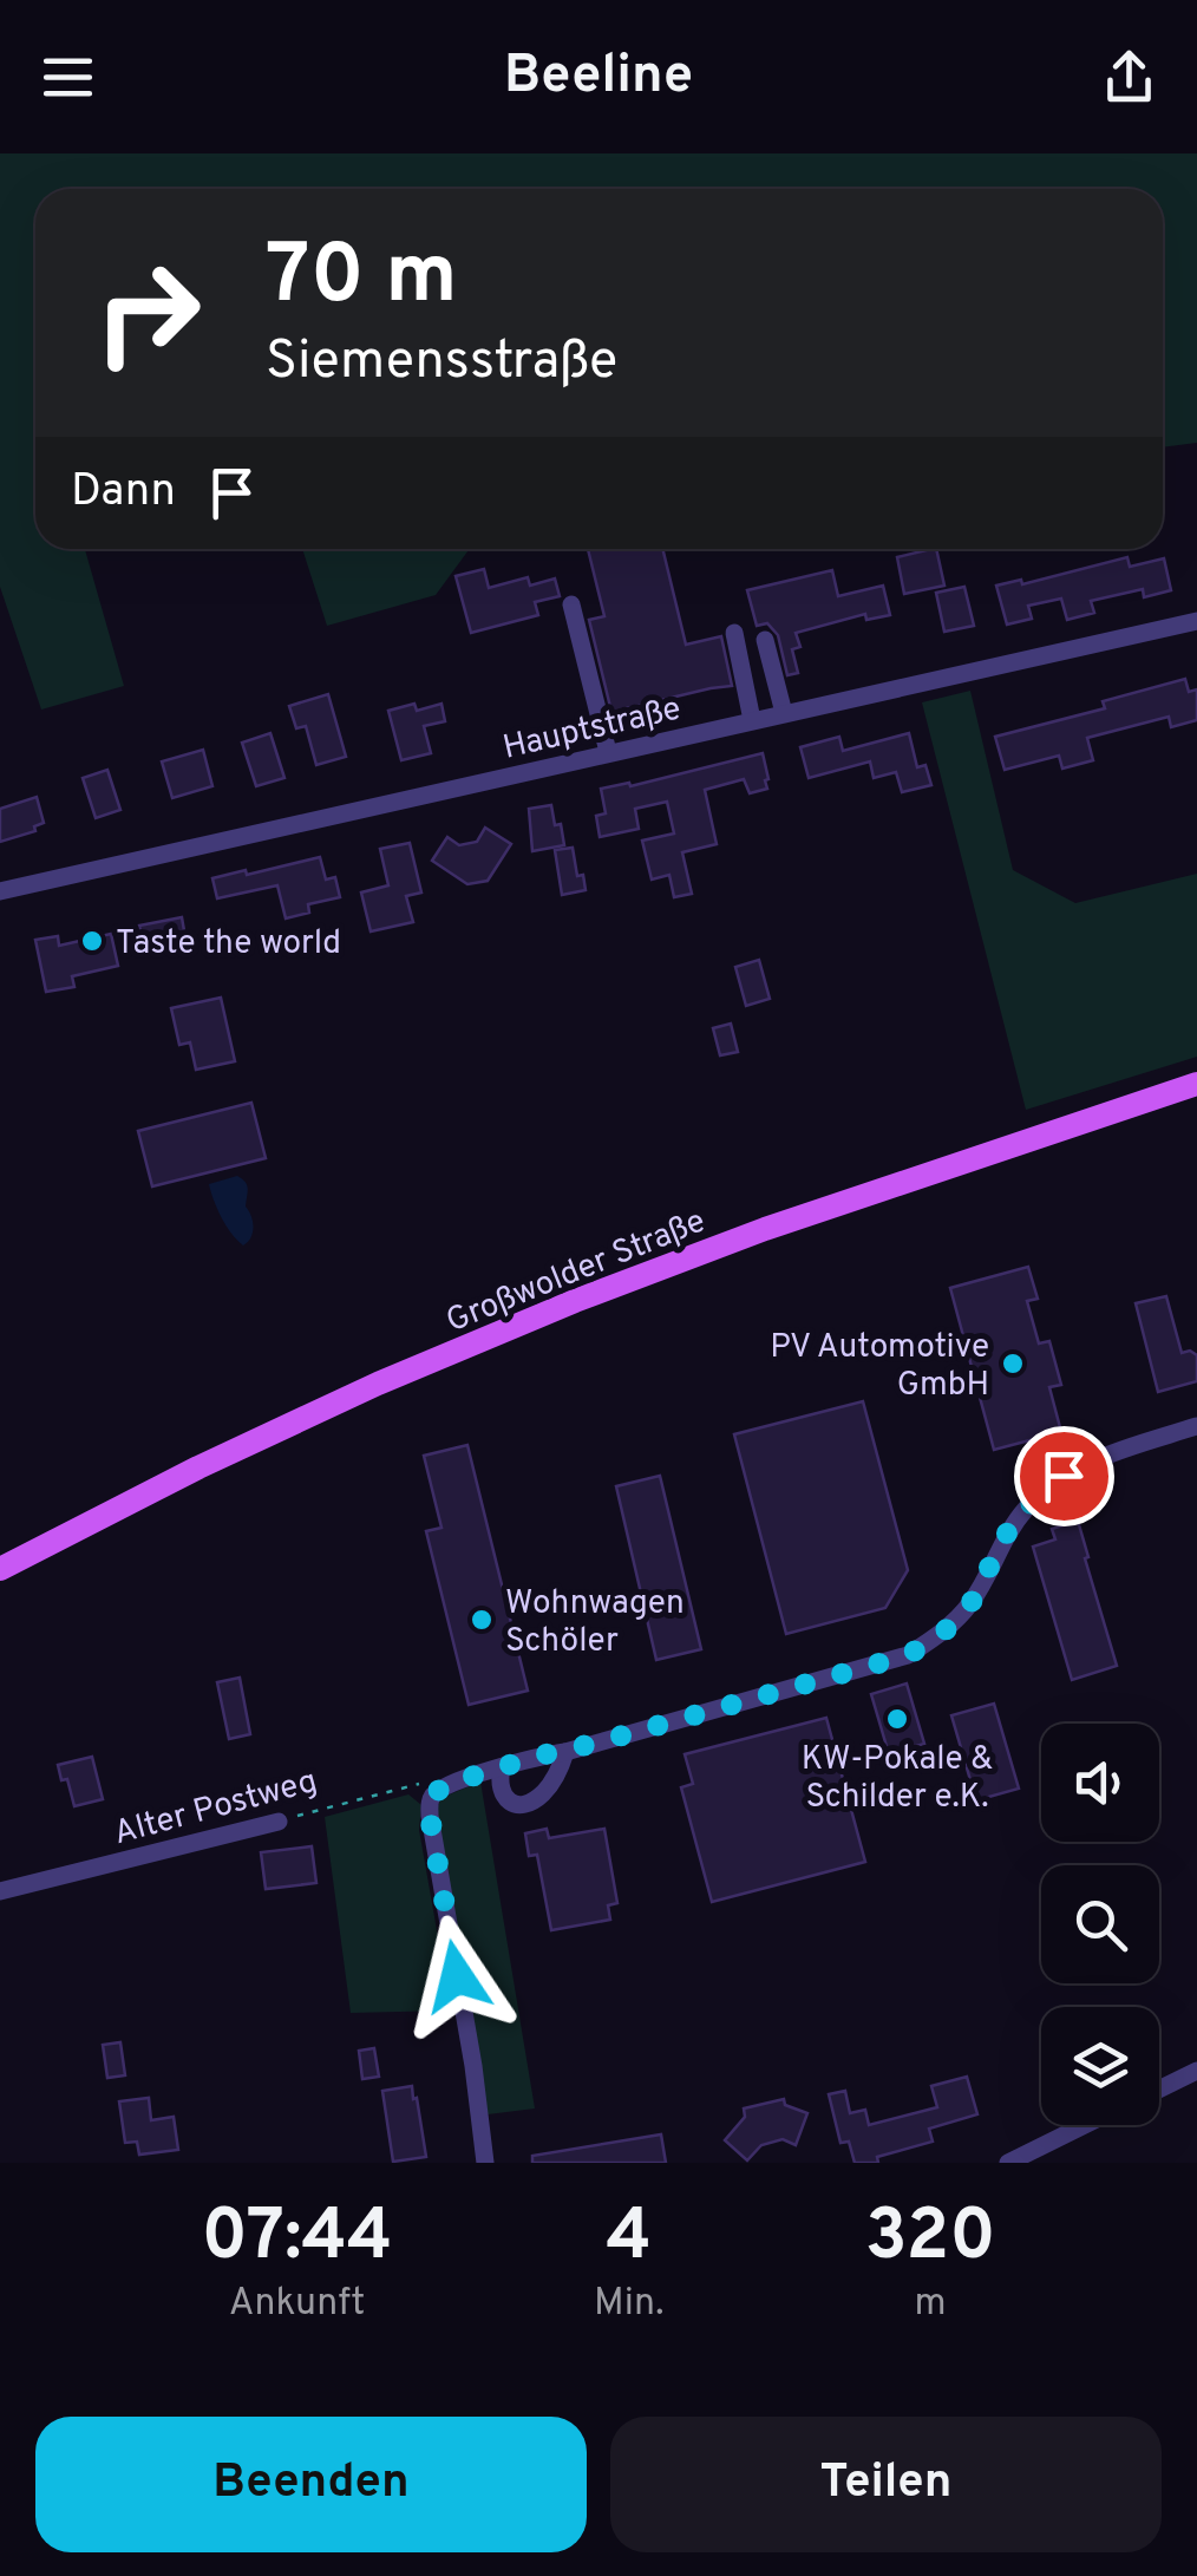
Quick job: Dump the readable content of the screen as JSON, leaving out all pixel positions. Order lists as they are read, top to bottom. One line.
{"streets":{"main road":["Großwolder Straße"],"street":["Hauptstraße","Alter Postweg"]},"places":["Taste the world","PV Automotive GmbH","Wohnwagen Schöler","KW-Pokale & Schilder e.K."],"page":{"header":"Beeline","turn":["70 m","Siemensstraße"],"then":"Dann","eta":["07:44","Ankunft","4","Min.","320","m"],"buttons":["Beenden","Teilen"]}}
